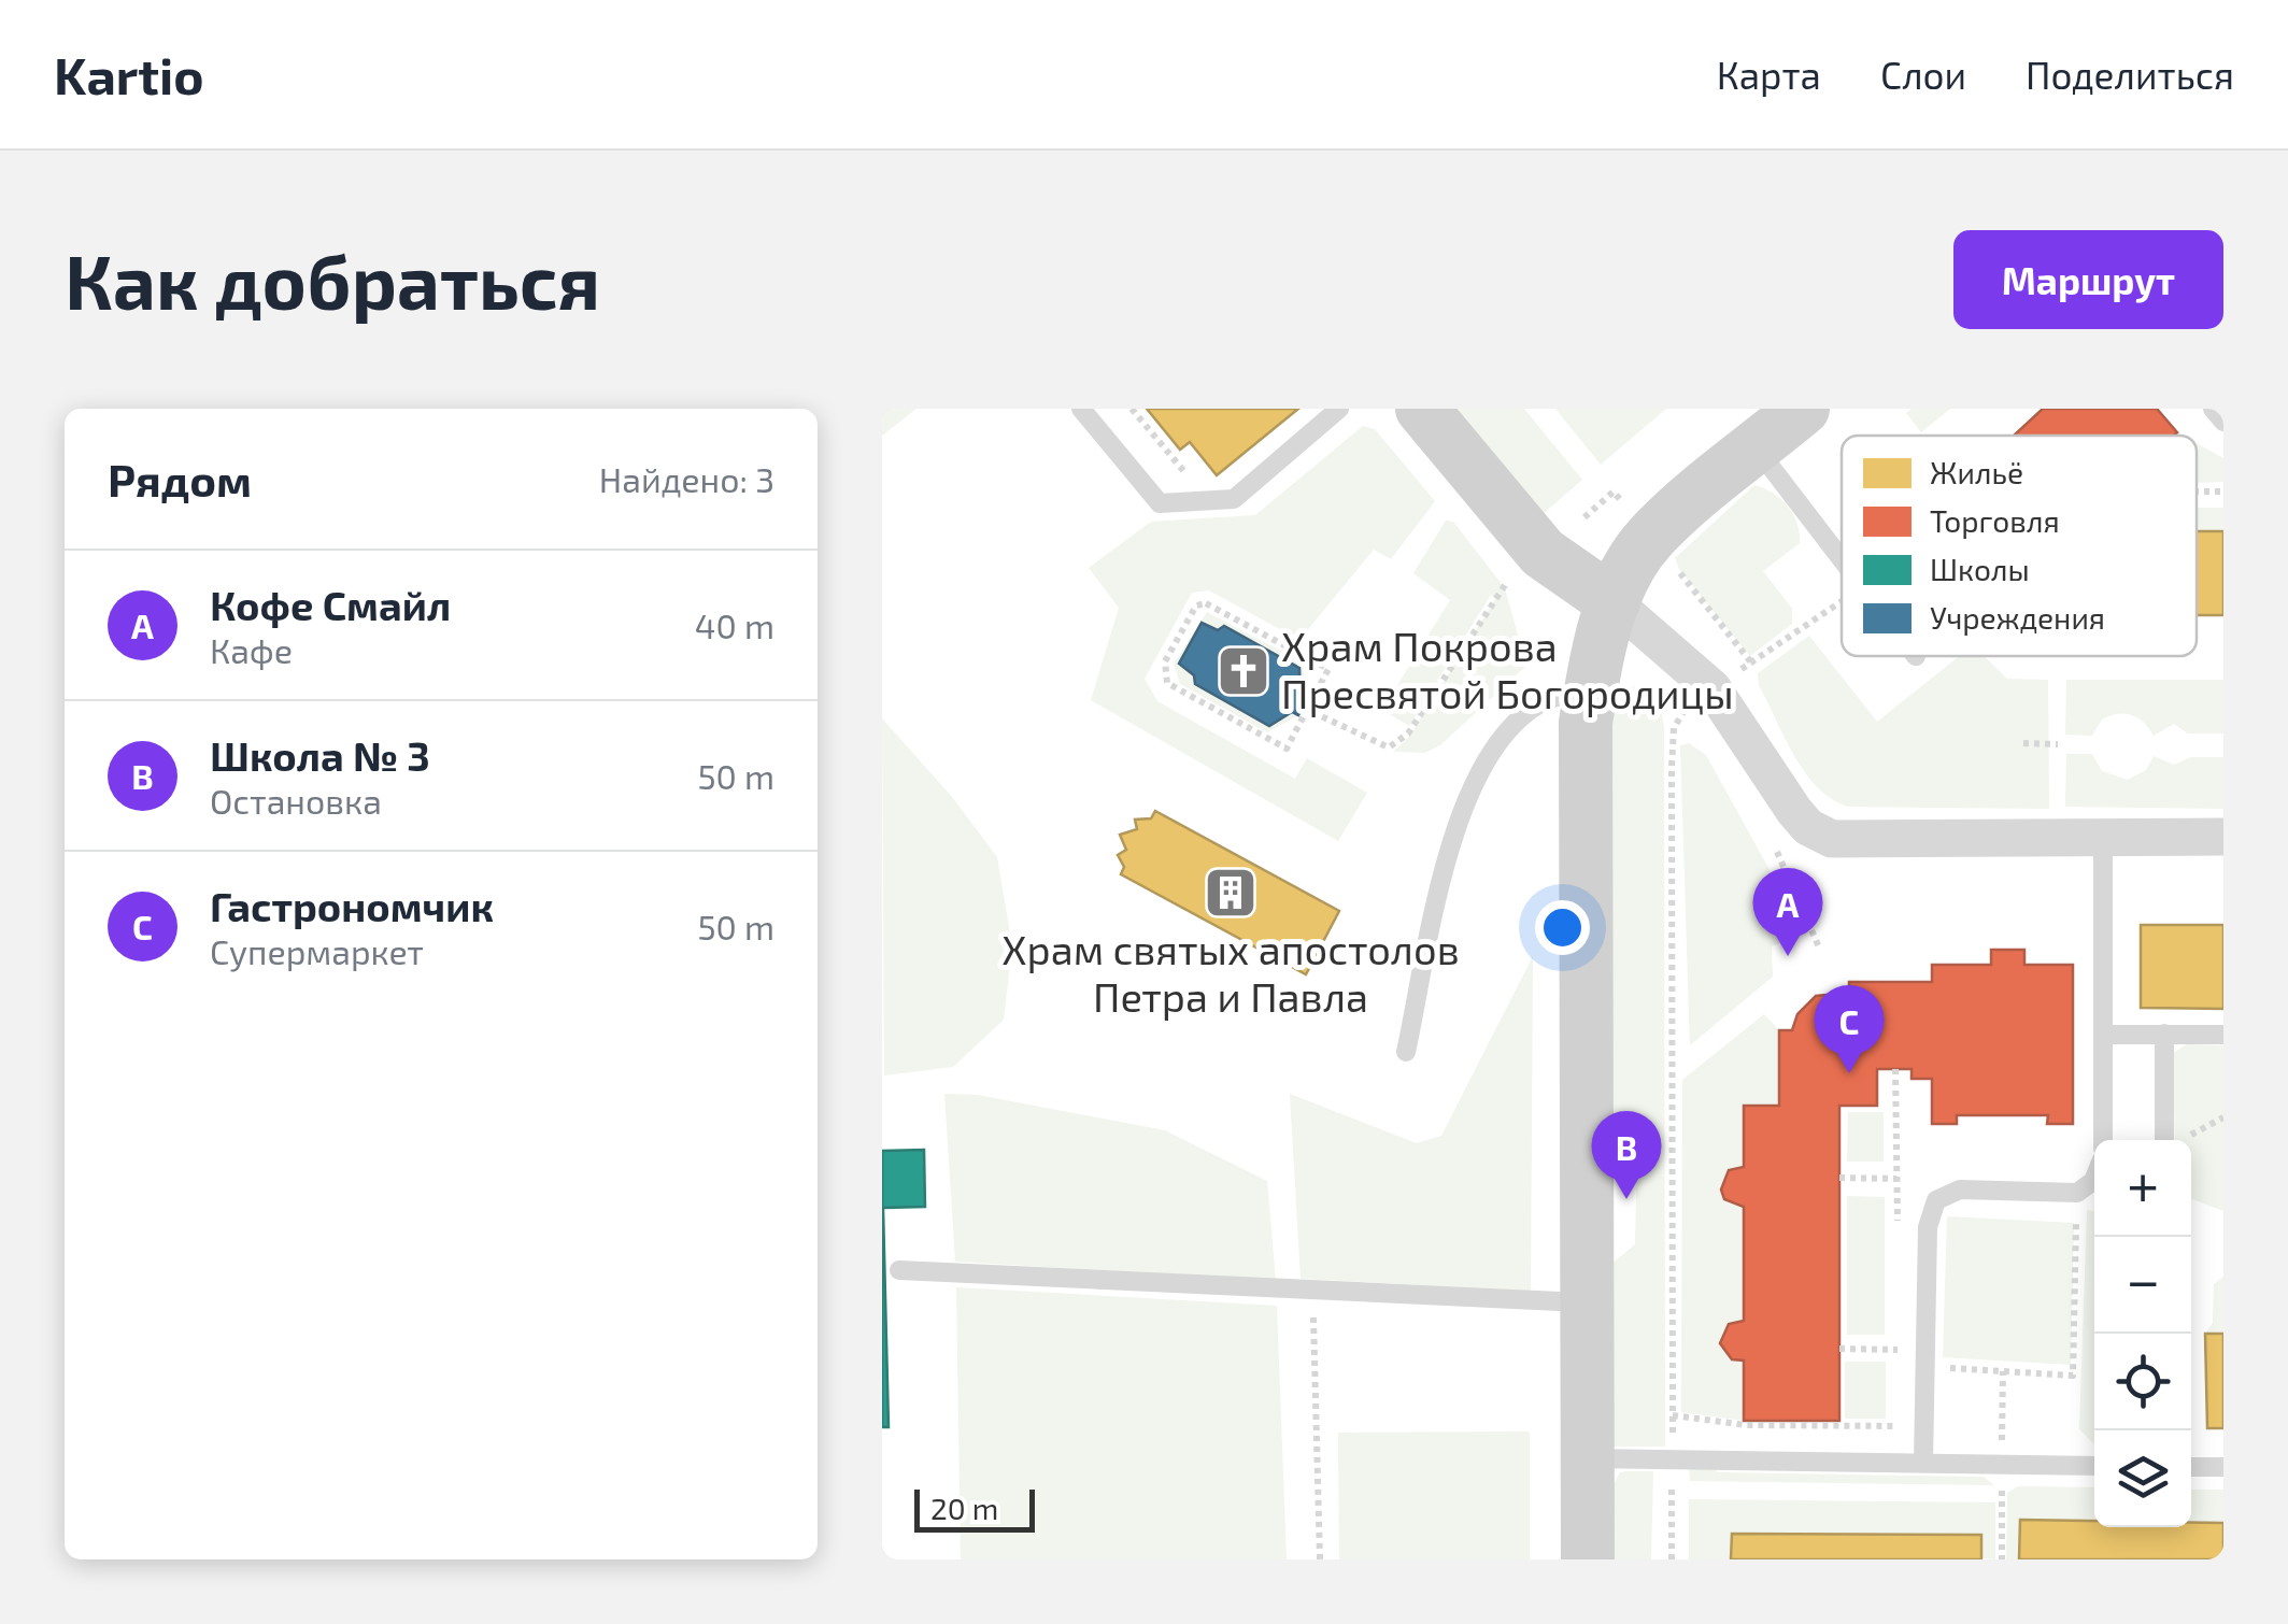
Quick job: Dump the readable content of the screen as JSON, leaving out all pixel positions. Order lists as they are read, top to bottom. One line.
{"places":{"church":["Храм Покрова Пресвятой Богородицы"],"building":["Храм святых апостолов Петра и Павла"]},"legend":["Жильё","Торговля","Школы","Учреждения"],"scale_bar":"20 m","page":{"header":"Kartio","nav":["Карта","Слои","Поделиться"],"buttons":"Маршрут","title":"Как добраться","heading":["Рядом","Найдено: 3"],"list":[{"mark":"A","name":"Кофе Смайл","note":"Кафе","value":"40 m"},{"mark":"B","name":"Школа № 3","note":"Остановка","value":"50 m"},{"mark":"C","name":"Гастрономчик","note":"Супермаркет","value":"50 m"}],"pins":["A","C","B"],"map_buttons":["+","−"],"scale":"20 m"}}
